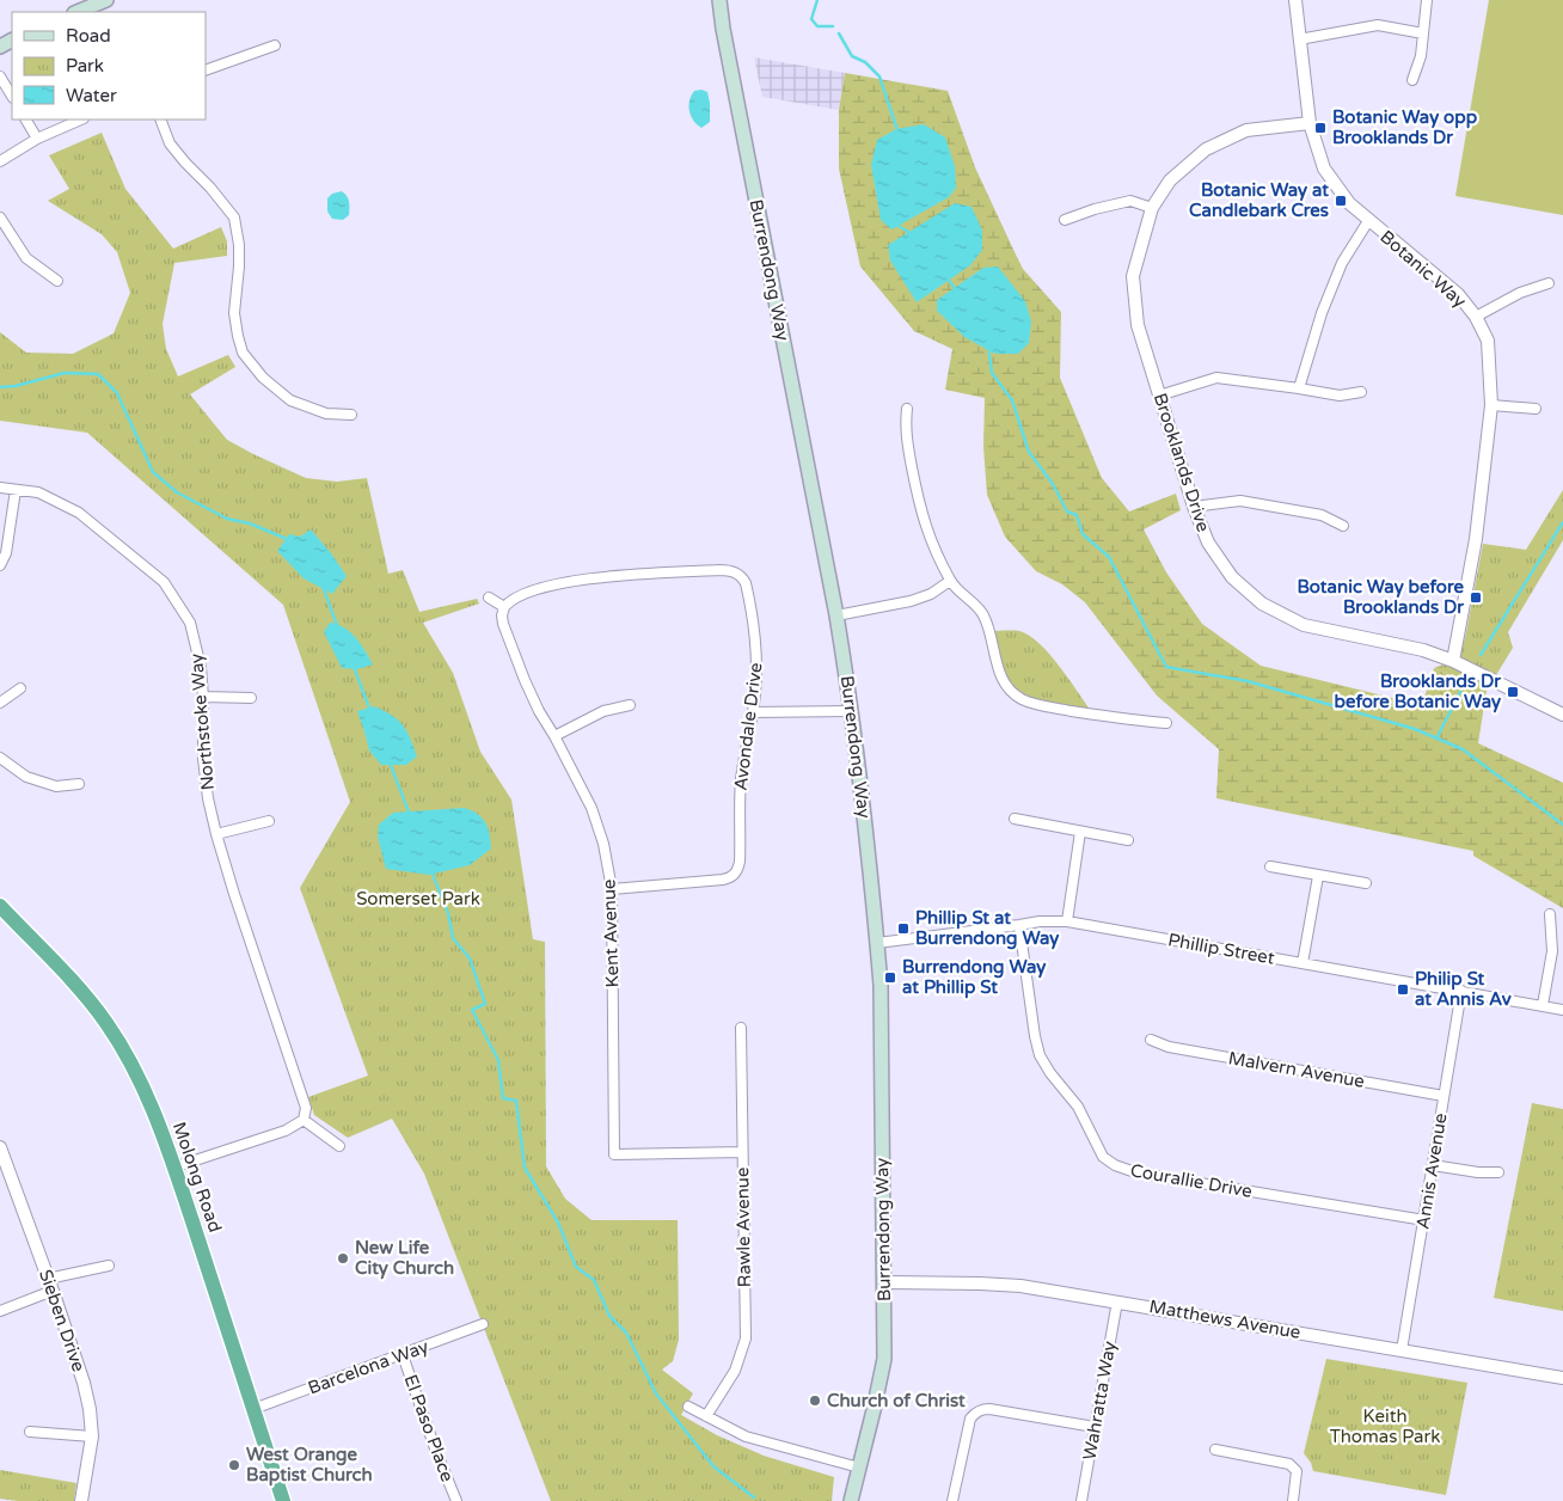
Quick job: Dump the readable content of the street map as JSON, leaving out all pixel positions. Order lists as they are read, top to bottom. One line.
{"streets":{"highway":["Molong Road"],"main road":["Burrendong Way"],"street":["Botanic Way","Brooklands Drive","Northstoke Way","Avondale Drive","Kent Avenue","Phillip Street","Malvern Avenue","Annis Avenue","Courallie Drive","Rawle Avenue","Matthews Avenue","Sieben Drive","Barcelona Way","Wahratta Way","El Paso Place"]},"crossings":[["Botanic Way","Brooklands Drive"],["Burrendong Way","Phillip Street"],["Burrendong Way","Matthews Avenue"],["Avondale Drive","Kent Avenue"],["Kent Avenue","Rawle Avenue"],["Phillip Street","Annis Avenue"],["Phillip Street","Courallie Drive"],["Malvern Avenue","Annis Avenue"],["Annis Avenue","Courallie Drive"],["Annis Avenue","Matthews Avenue"],["Molong Road","Barcelona Way"],["Matthews Avenue","Wahratta Way"],["Barcelona Way","El Paso Place"]],"parks":["Somerset Park","Keith Thomas Park"],"places":{"transit":["Botanic Way opp Brooklands Dr","Botanic Way at Candlebark Cres","Botanic Way before Brooklands Dr","Brooklands Dr before Botanic Way","Phillip St at Burrendong Way","Burrendong Way at Phillip St","Philip St at Annis Av"],"other":["New Life City Church","Church of Christ","West Orange Baptist Church"]},"legend":["Road","Park","Water"]}
